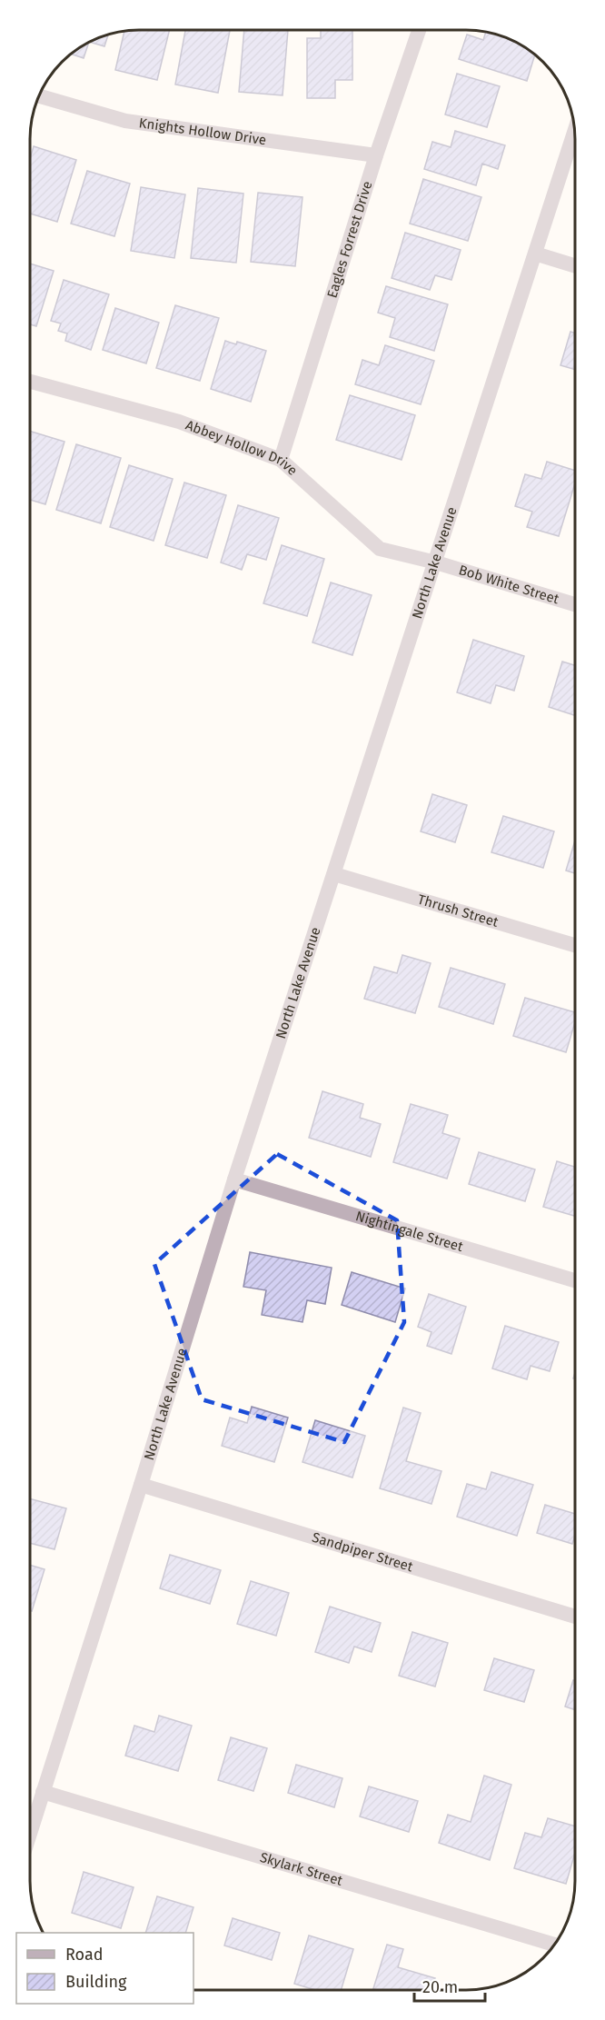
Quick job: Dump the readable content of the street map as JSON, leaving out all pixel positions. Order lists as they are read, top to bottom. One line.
{"streets":{"street":["Knights Hollow Drive","Eagles Forrest Drive","Abbey Hollow Drive","North Lake Avenue","Bob White Street","Thrush Street","Nightingale Street","Sandpiper Street","Skylark Street"]},"crossings":[["Knights Hollow Drive","Eagles Forrest Drive"],["Eagles Forrest Drive","Abbey Hollow Drive"],["Abbey Hollow Drive","North Lake Avenue"],["Abbey Hollow Drive","Bob White Street"],["North Lake Avenue","Bob White Street"],["North Lake Avenue","Thrush Street"],["North Lake Avenue","Nightingale Street"],["North Lake Avenue","Sandpiper Street"],["North Lake Avenue","Skylark Street"]],"legend":["Road","Building"],"scale_bar":"20 m"}
